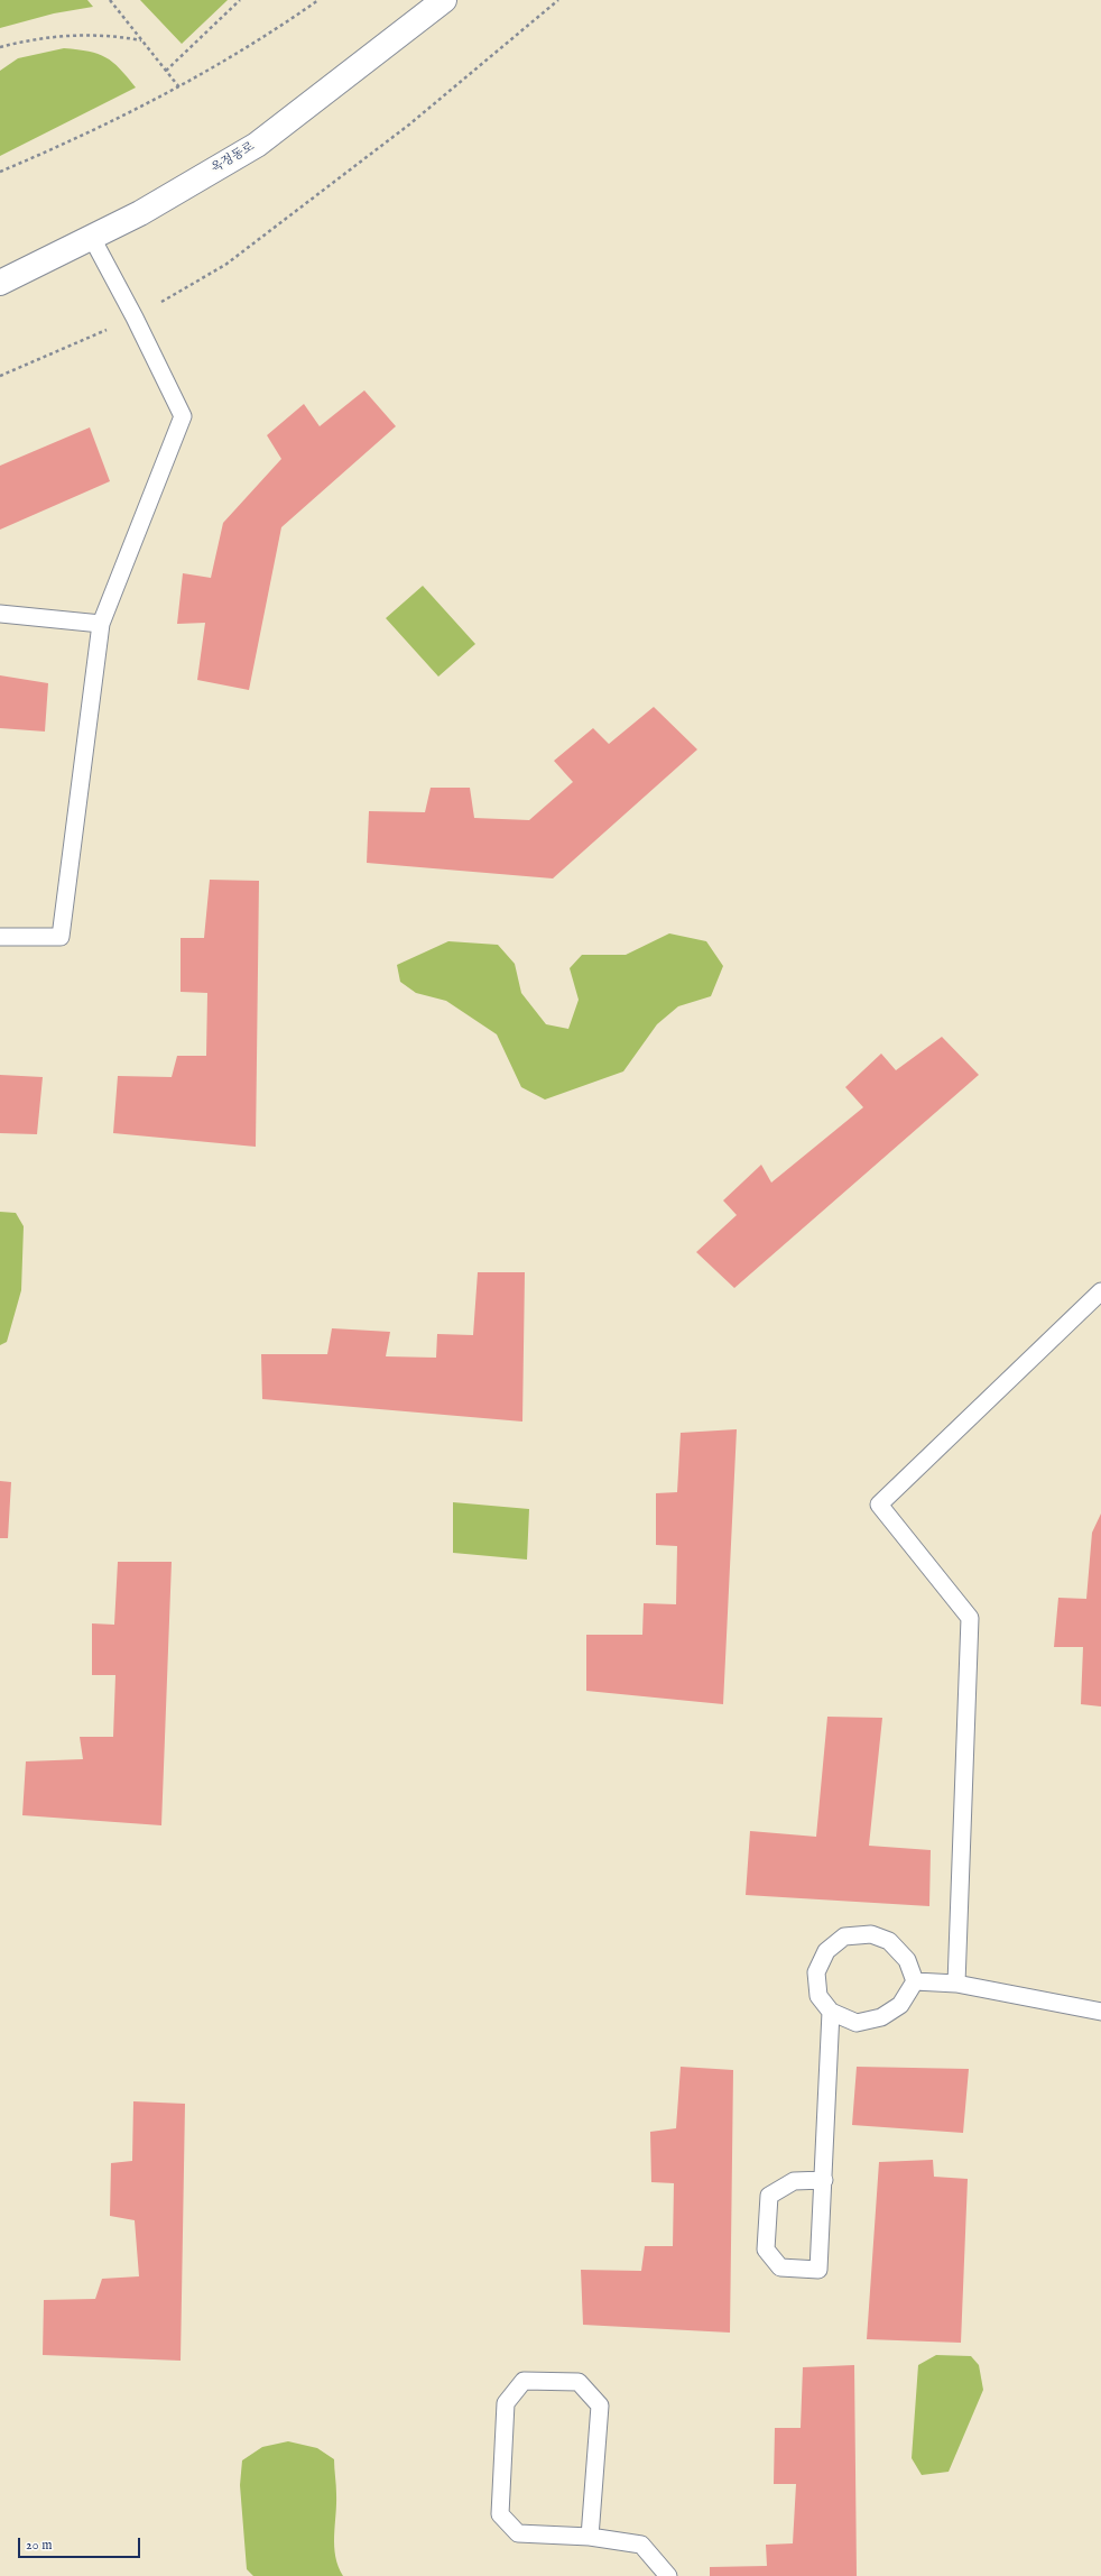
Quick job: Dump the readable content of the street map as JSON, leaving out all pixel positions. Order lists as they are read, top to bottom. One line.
{"streets":{"street":["옥정동로"]},"scale_bar":"20 m"}
